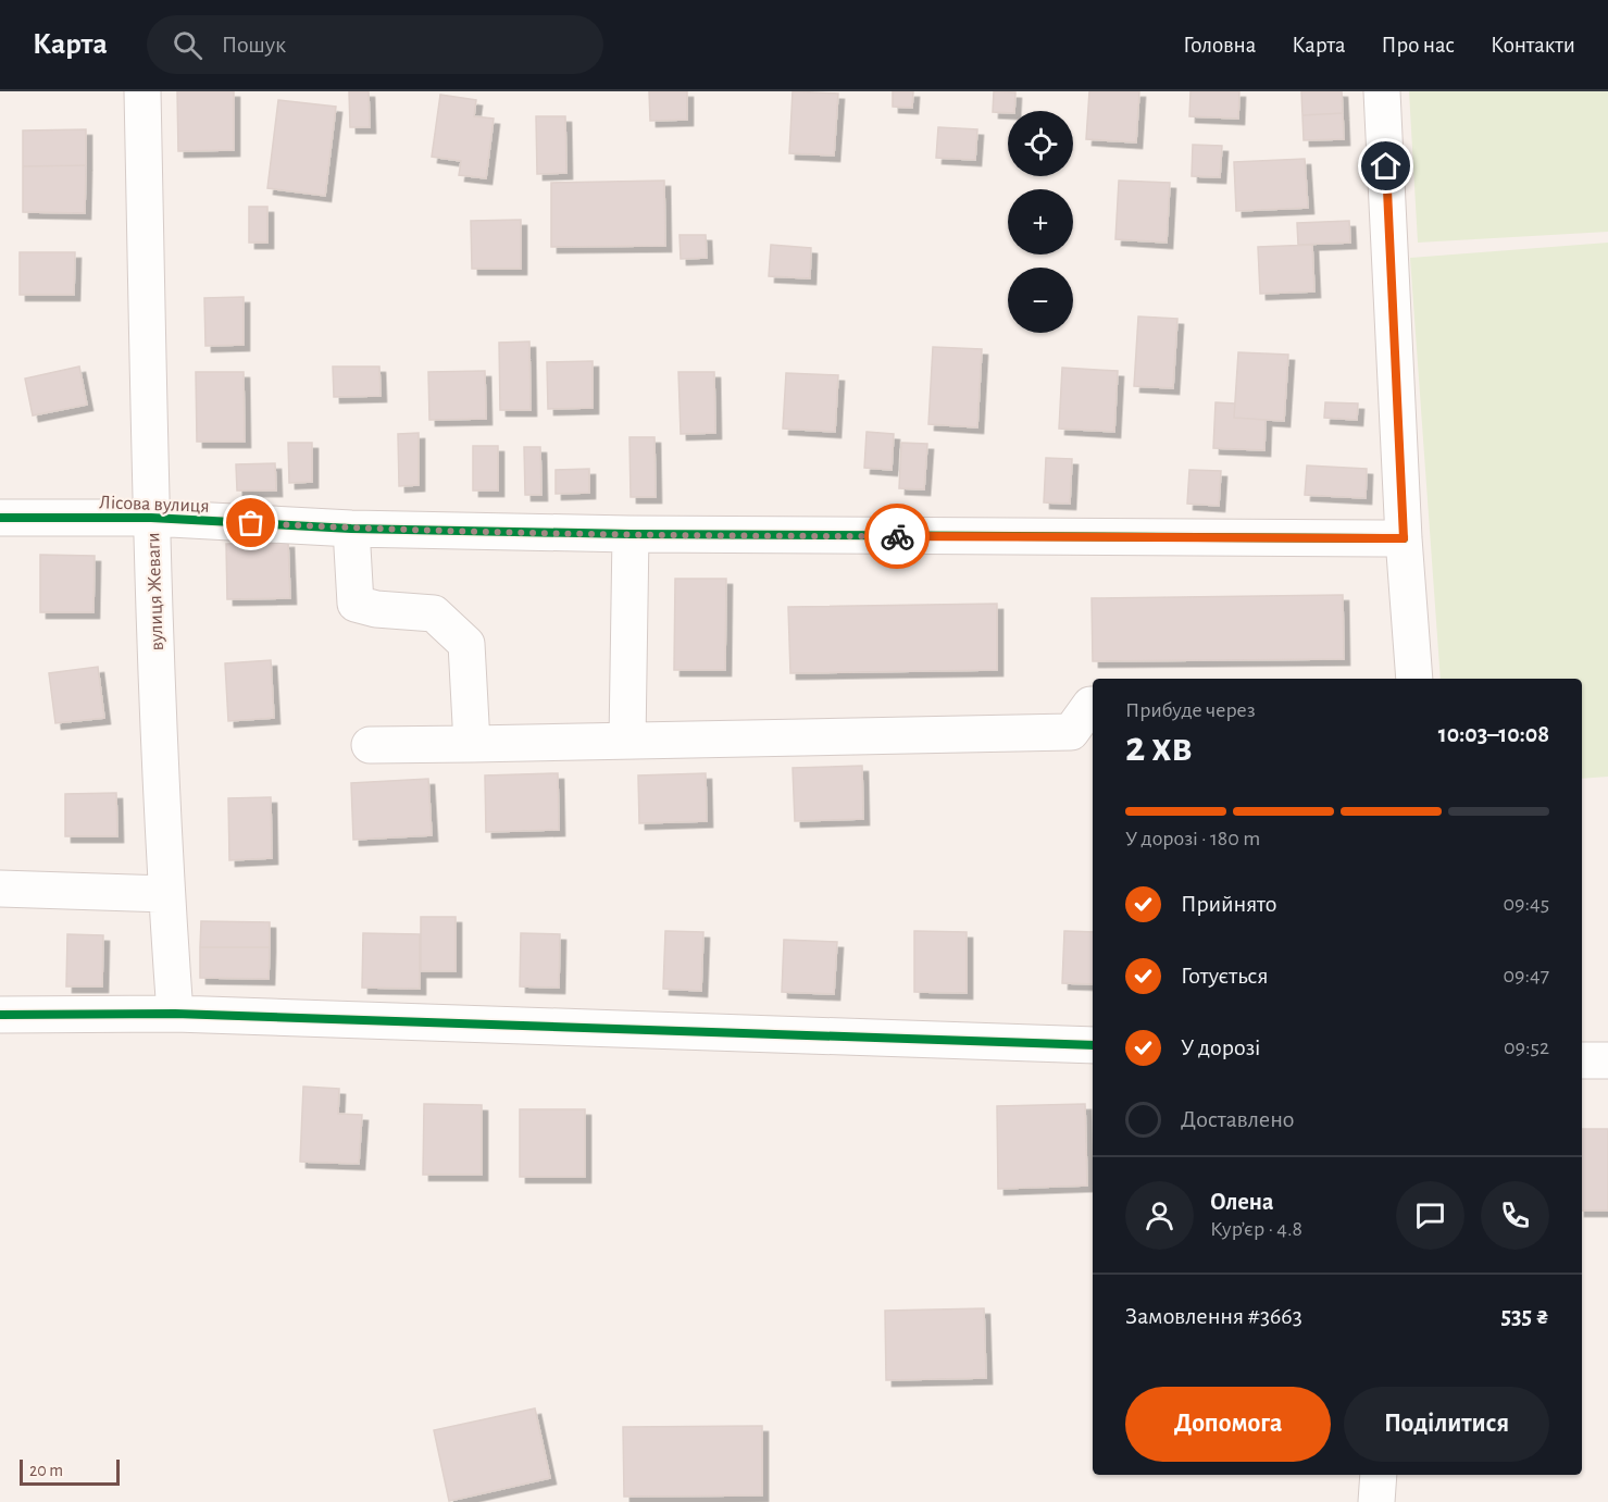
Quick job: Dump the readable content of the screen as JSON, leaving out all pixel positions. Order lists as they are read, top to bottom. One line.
{"streets":{"street":["Лісова вулиця","вулиця Жеваги"]},"crossings":[["Лісова вулиця","вулиця Жеваги"]],"scale_bar":"20 m","page":{"header":"Карта","search":"Пошук","nav":["Головна","Карта","Про нас","Контакти"],"map_buttons":["+","−"],"heading":["2 хв","Прибуде через","10:03–10:08"],"panel":["Олена","Кур’єр · 4.8","Замовлення #3663","535 ₴"],"bar":"У дорозі · 180 m","list":[["Прийнято","09:45"],["Готується","09:47"],["У дорозі","09:52"],"Доставлено"],"buttons":["Допомога","Поділитися"],"scale":"20 m"}}
